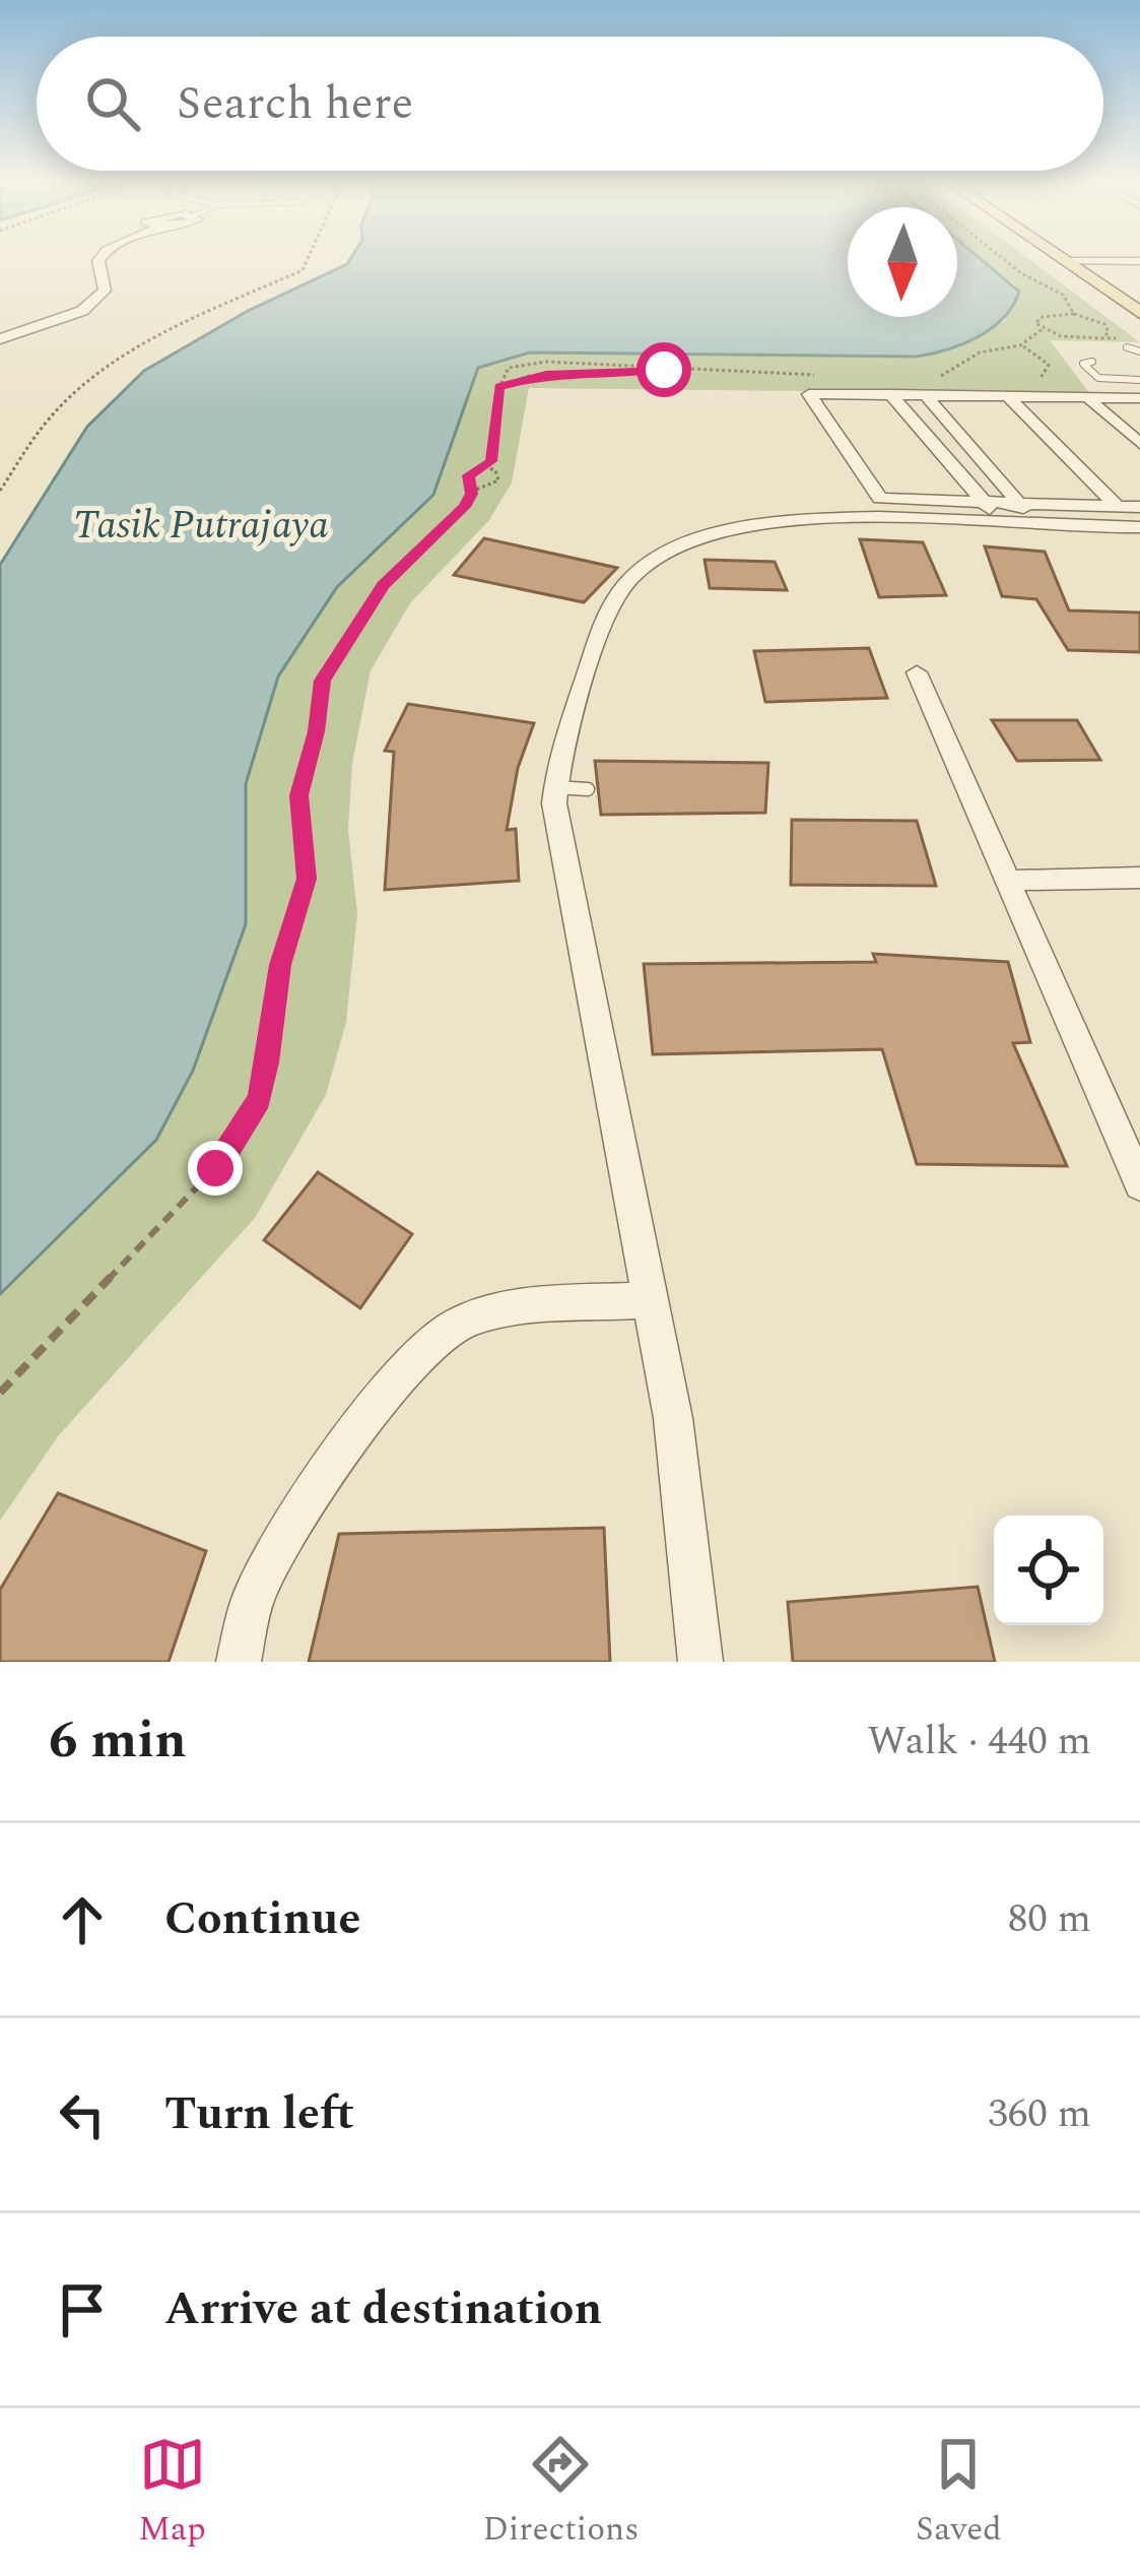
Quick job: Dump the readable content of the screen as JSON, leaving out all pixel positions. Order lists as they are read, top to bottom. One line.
{"water":["Tasik Putrajaya"],"north":"bottom","page":{"search":"Search here","heading":["6 min","Walk · 440 m"],"list":[["Continue","80 m"],["Turn left","360 m"],"Arrive at destination"],"nav":["Map","Directions","Saved"]}}
